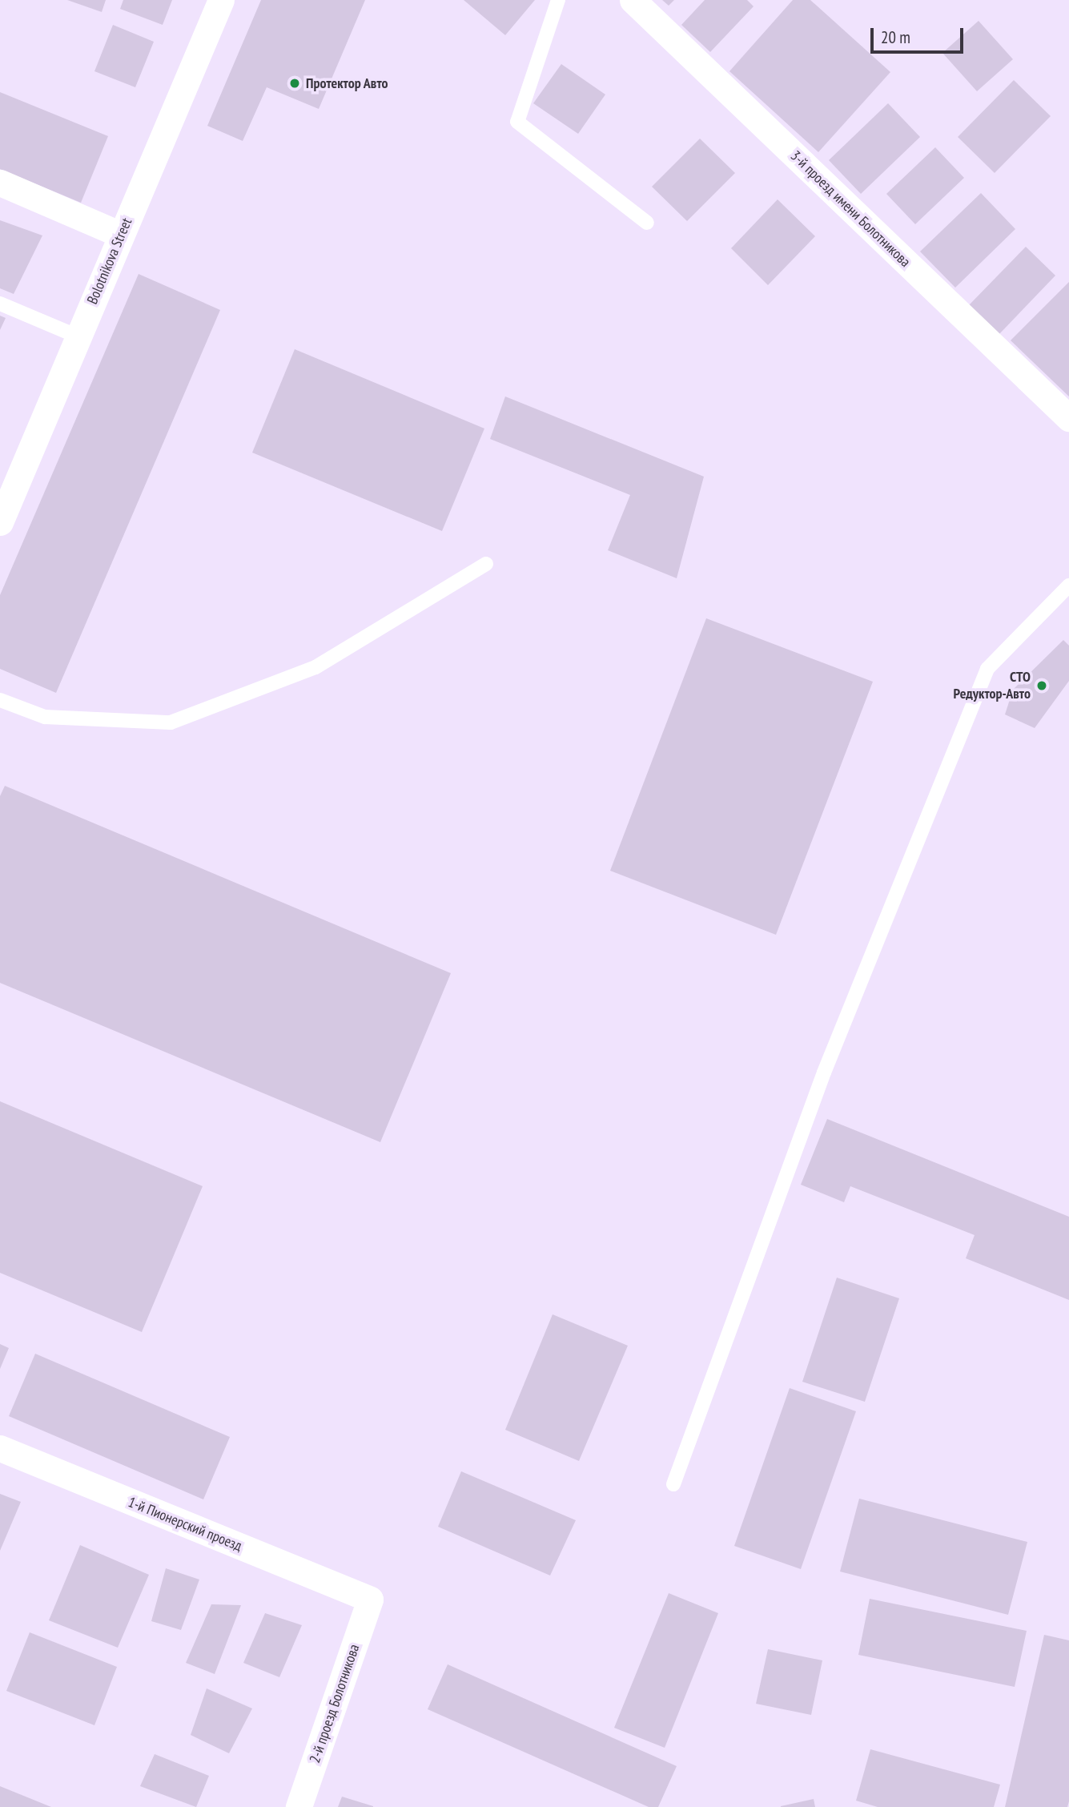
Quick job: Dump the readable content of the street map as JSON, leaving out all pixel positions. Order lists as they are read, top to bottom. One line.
{"streets":{"street":["3-й проезд имени Болотникова","Bolotnikova Street","1-й Пионерский проезд","2-й проезд Болотникова"]},"crossings":[["1-й Пионерский проезд","2-й проезд Болотникова"]],"places":["Протектор Авто","СТО Редуктор-Авто"],"scale_bar":"20 m"}
